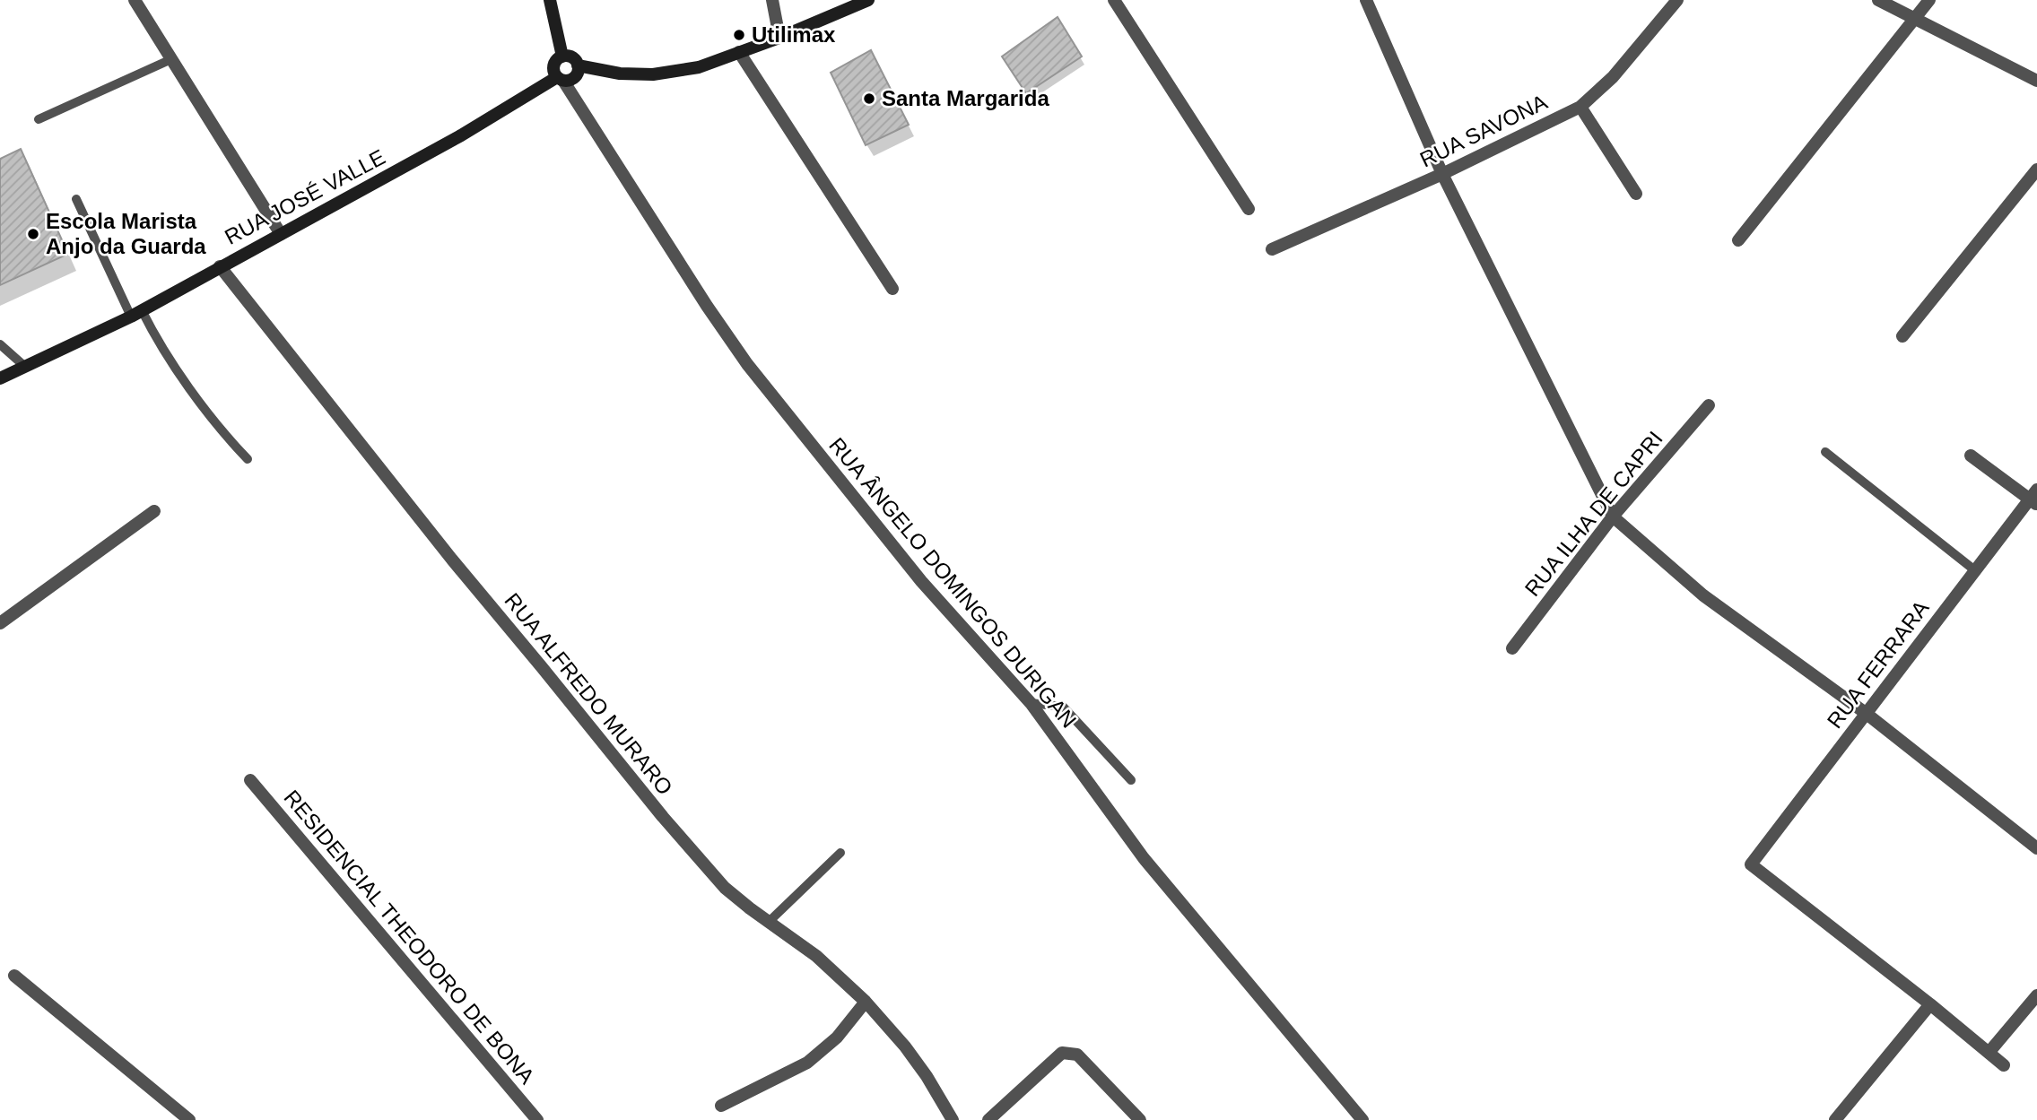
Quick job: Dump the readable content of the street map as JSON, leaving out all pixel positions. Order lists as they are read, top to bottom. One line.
{"streets":{"street":["RUA SAVONA","RUA JOSÉ VALLE","RUA ILHA DE CAPRI","RUA ÂNGELO DOMINGOS DURIGAN","RUA FERRARA","RUA ALFREDO MURARO","RESIDENCIAL THEODORO DE BONA"]},"crossings":[["RUA JOSÉ VALLE","RUA ÂNGELO DOMINGOS DURIGAN"],["RUA JOSÉ VALLE","RUA ALFREDO MURARO"]],"places":["Utilimax","Santa Margarida","Escola Marista Anjo da Guarda"]}
